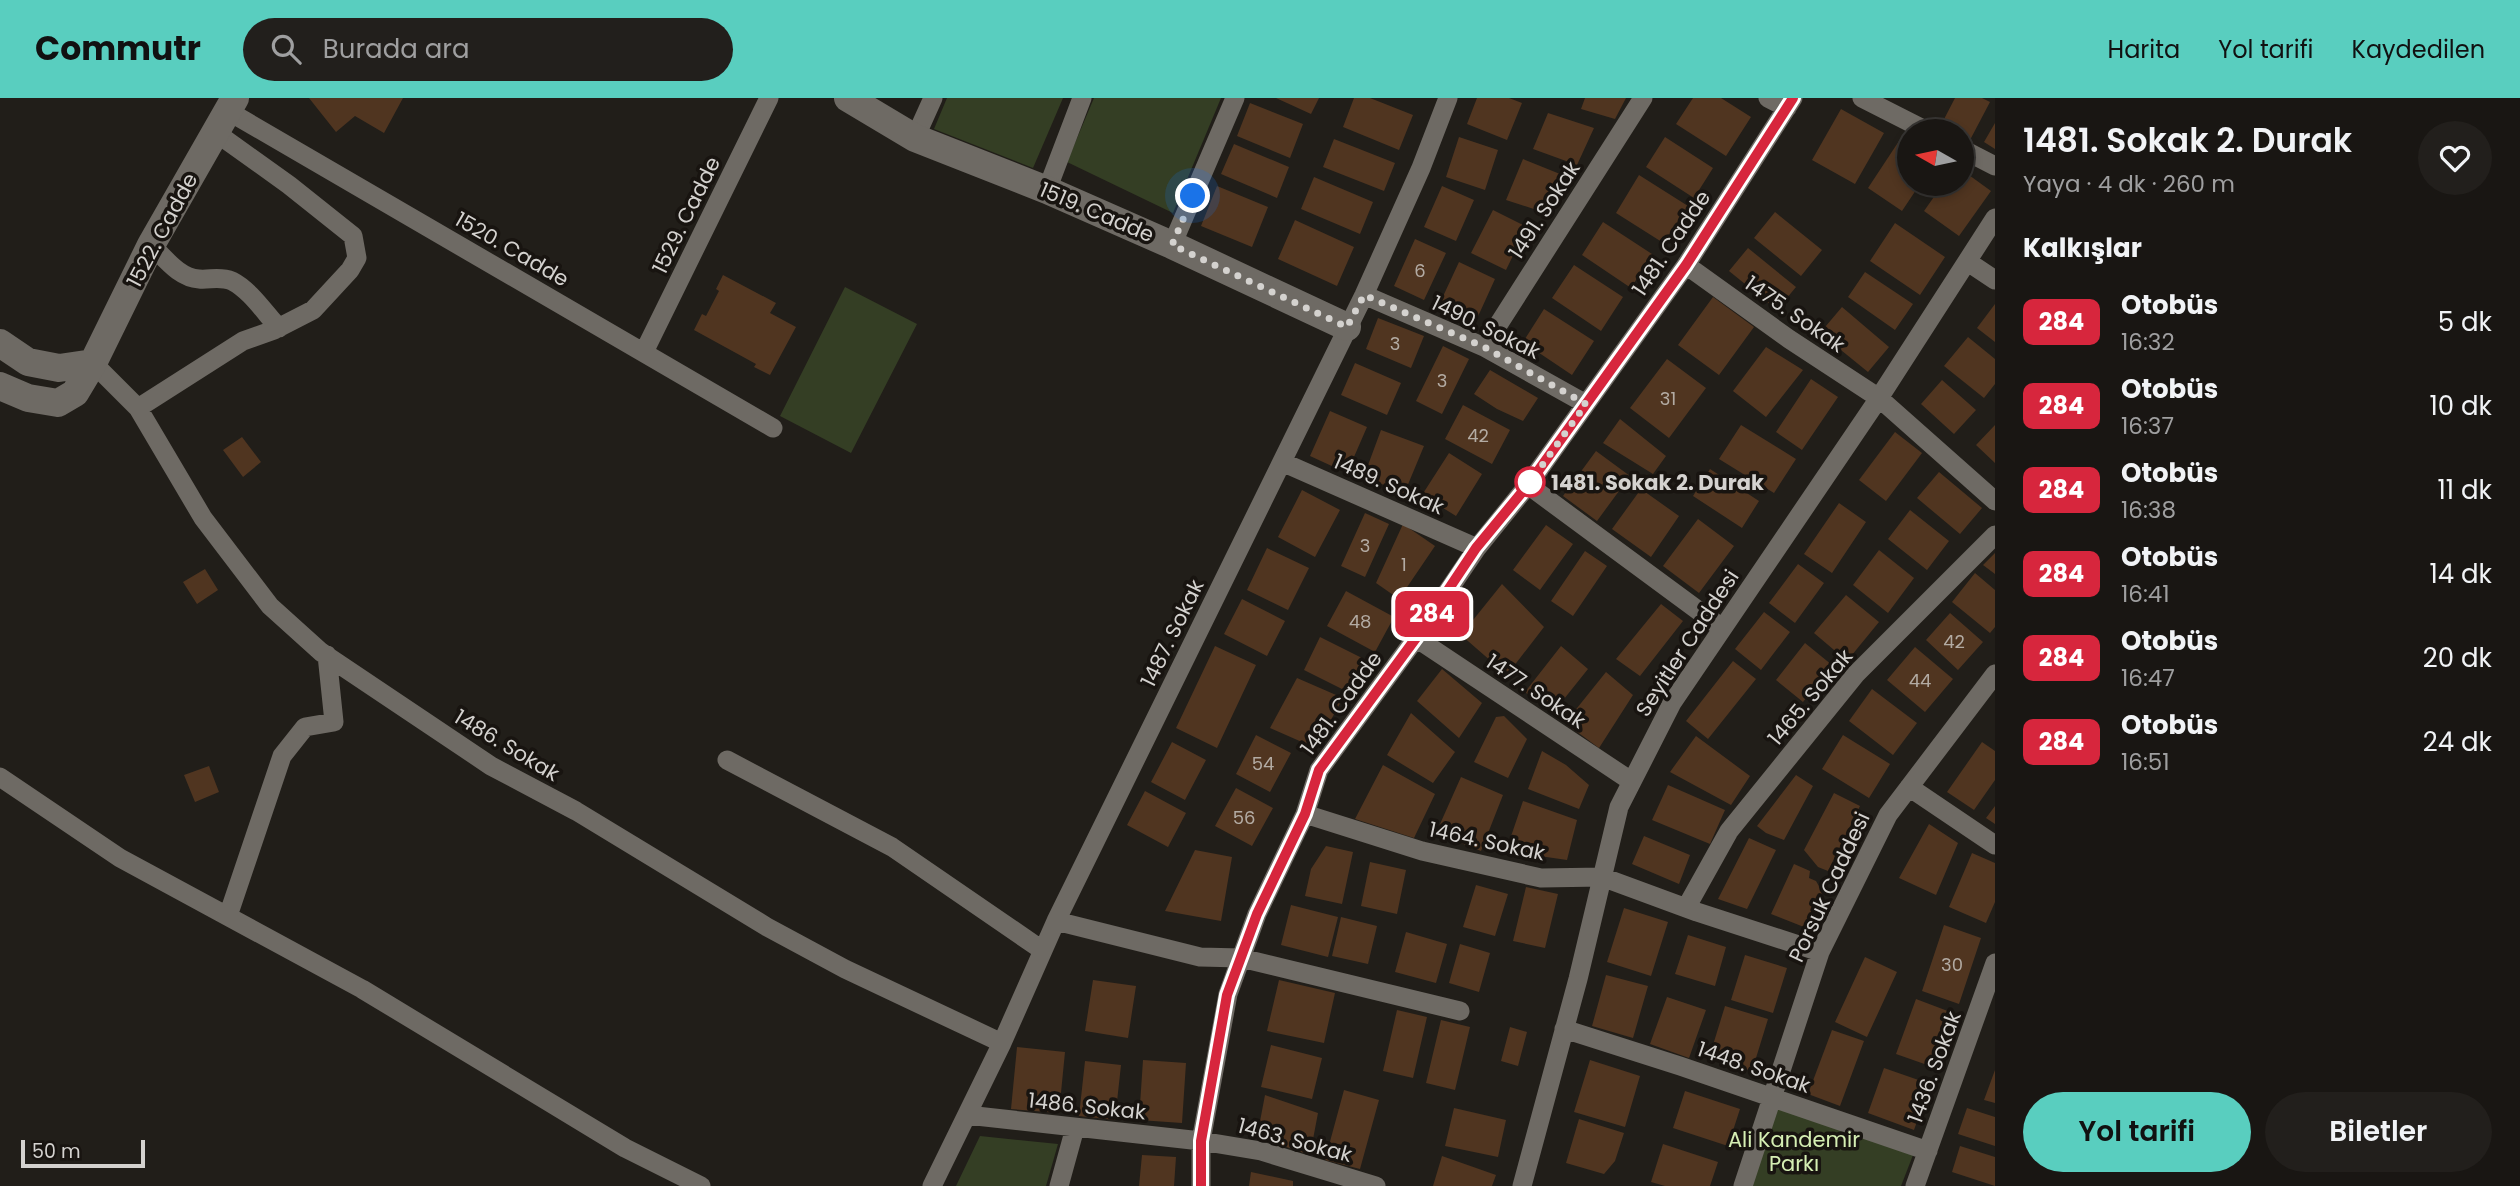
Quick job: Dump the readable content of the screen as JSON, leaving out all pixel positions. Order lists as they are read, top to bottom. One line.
{"streets":{"street":["1491. Sokak","1519. Cadde","1529. Cadde","1522. Cadde","1481. Cadde","1520. Cadde","1475. Sokak","1490. Sokak","1489. Sokak","1487. Sokak","Seyitler Caddesi","1477. Sokak","1465. Sokak","1486. Sokak","1464. Sokak","Porsuk Caddesi","1448. Sokak","1436. Sokak","1463. Sokak"]},"crossings":[["1491. Sokak","1490. Sokak"],["1519. Cadde","1487. Sokak"],["1529. Cadde","1520. Cadde"],["1522. Cadde","1520. Cadde"],["1522. Cadde","1486. Sokak"],["1481. Cadde","1475. Sokak"],["1481. Cadde","1490. Sokak"],["1481. Cadde","1489. Sokak"],["1481. Cadde","1477. Sokak"],["1481. Cadde","1486. Sokak"],["1481. Cadde","1464. Sokak"],["1481. Cadde","1463. Sokak"],["1475. Sokak","Seyitler Caddesi"],["1490. Sokak","1487. Sokak"],["1489. Sokak","1487. Sokak"],["1487. Sokak","1486. Sokak"],["Seyitler Caddesi","1477. Sokak"],["Seyitler Caddesi","1464. Sokak"],["Seyitler Caddesi","1448. Sokak"],["1465. Sokak","1464. Sokak"],["1486. Sokak","1463. Sokak"],["1464. Sokak","Porsuk Caddesi"],["Porsuk Caddesi","1448. Sokak"],["1448. Sokak","1436. Sokak"]],"parks":["Ali Kandemir Parkı"],"places":["1481. Sokak 2. Durak"],"lines":["bus line 284"],"house_numbers":["6","3","3","31","42","3","1","48","42","44","54","56","30"],"scale_bar":"50 m","north":"left","page":{"header":"Commutr","search":"Burada ara","nav":["Harita","Yol tarifi","Kaydedilen"],"on_map":"284","heading":[["1481. Sokak 2. Durak","Yaya · 4 dk · 260 m"],"Kalkışlar"],"list":[{"mark":"284","name":"Otobüs","note":"16:32","value":"5 dk"},{"mark":"284","name":"Otobüs","note":"16:37","value":"10 dk"},{"mark":"284","name":"Otobüs","note":"16:38","value":"11 dk"},{"mark":"284","name":"Otobüs","note":"16:41","value":"14 dk"},{"mark":"284","name":"Otobüs","note":"16:47","value":"20 dk"},{"mark":"284","name":"Otobüs","note":"16:51","value":"24 dk"}],"buttons":["Yol tarifi","Biletler"],"scale":"50 m"}}
